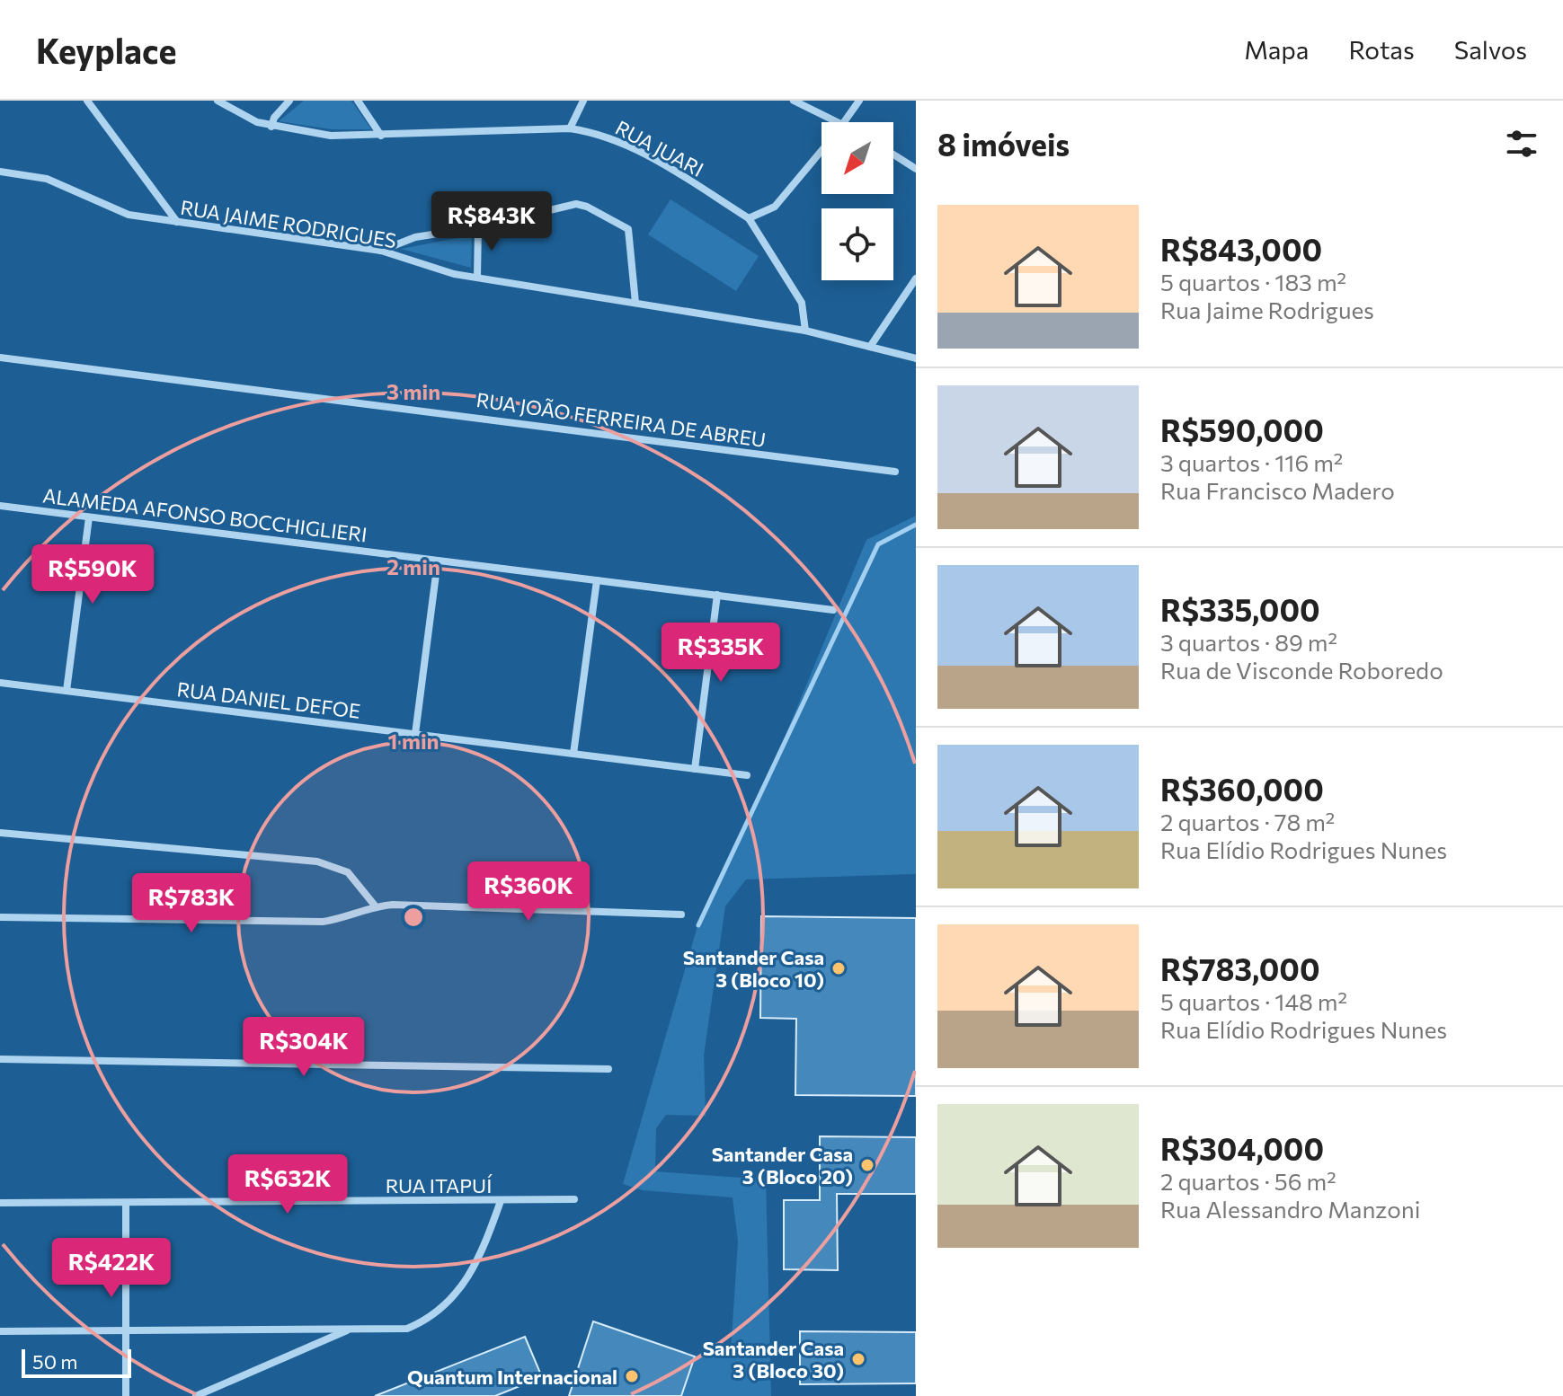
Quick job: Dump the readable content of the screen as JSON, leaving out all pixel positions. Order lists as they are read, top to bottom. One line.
{"streets":{"street":["RUA JUARI","RUA JAIME RODRIGUES","RUA JOÃO FERREIRA DE ABREU","ALAMEDA AFONSO BOCCHIGLIERI","RUA DANIEL DEFOE","RUA ITAPUÍ"]},"places":["Santander Casa 3 (Bloco 10)","Santander Casa 3 (Bloco 20)","Santander Casa 3 (Bloco 30)","Quantum Internacional"],"scale_bar":"50 m","north":"bottom left","page":{"header":"Keyplace","nav":["Mapa","Rotas","Salvos"],"heading":"8 imóveis","list":[{"name":"R$843,000","note":"5 quartos · 183 m² · Rua Jaime Rodrigues"},{"name":"R$590,000","note":"3 quartos · 116 m² · Rua Francisco Madero"},{"name":"R$335,000","note":"3 quartos · 89 m² · Rua de Visconde Roboredo"},{"name":"R$360,000","note":"2 quartos · 78 m² · Rua Elídio Rodrigues Nunes"},{"name":"R$783,000","note":"5 quartos · 148 m² · Rua Elídio Rodrigues Nunes"},{"name":"R$304,000","note":"2 quartos · 56 m² · Rua Alessandro Manzoni"}],"price":["R$843K","R$590K","R$335K","R$360K","R$783K","R$304K","R$632K","R$422K"],"scale":"50 m"},"rings":["3 min","2 min","1 min"]}
